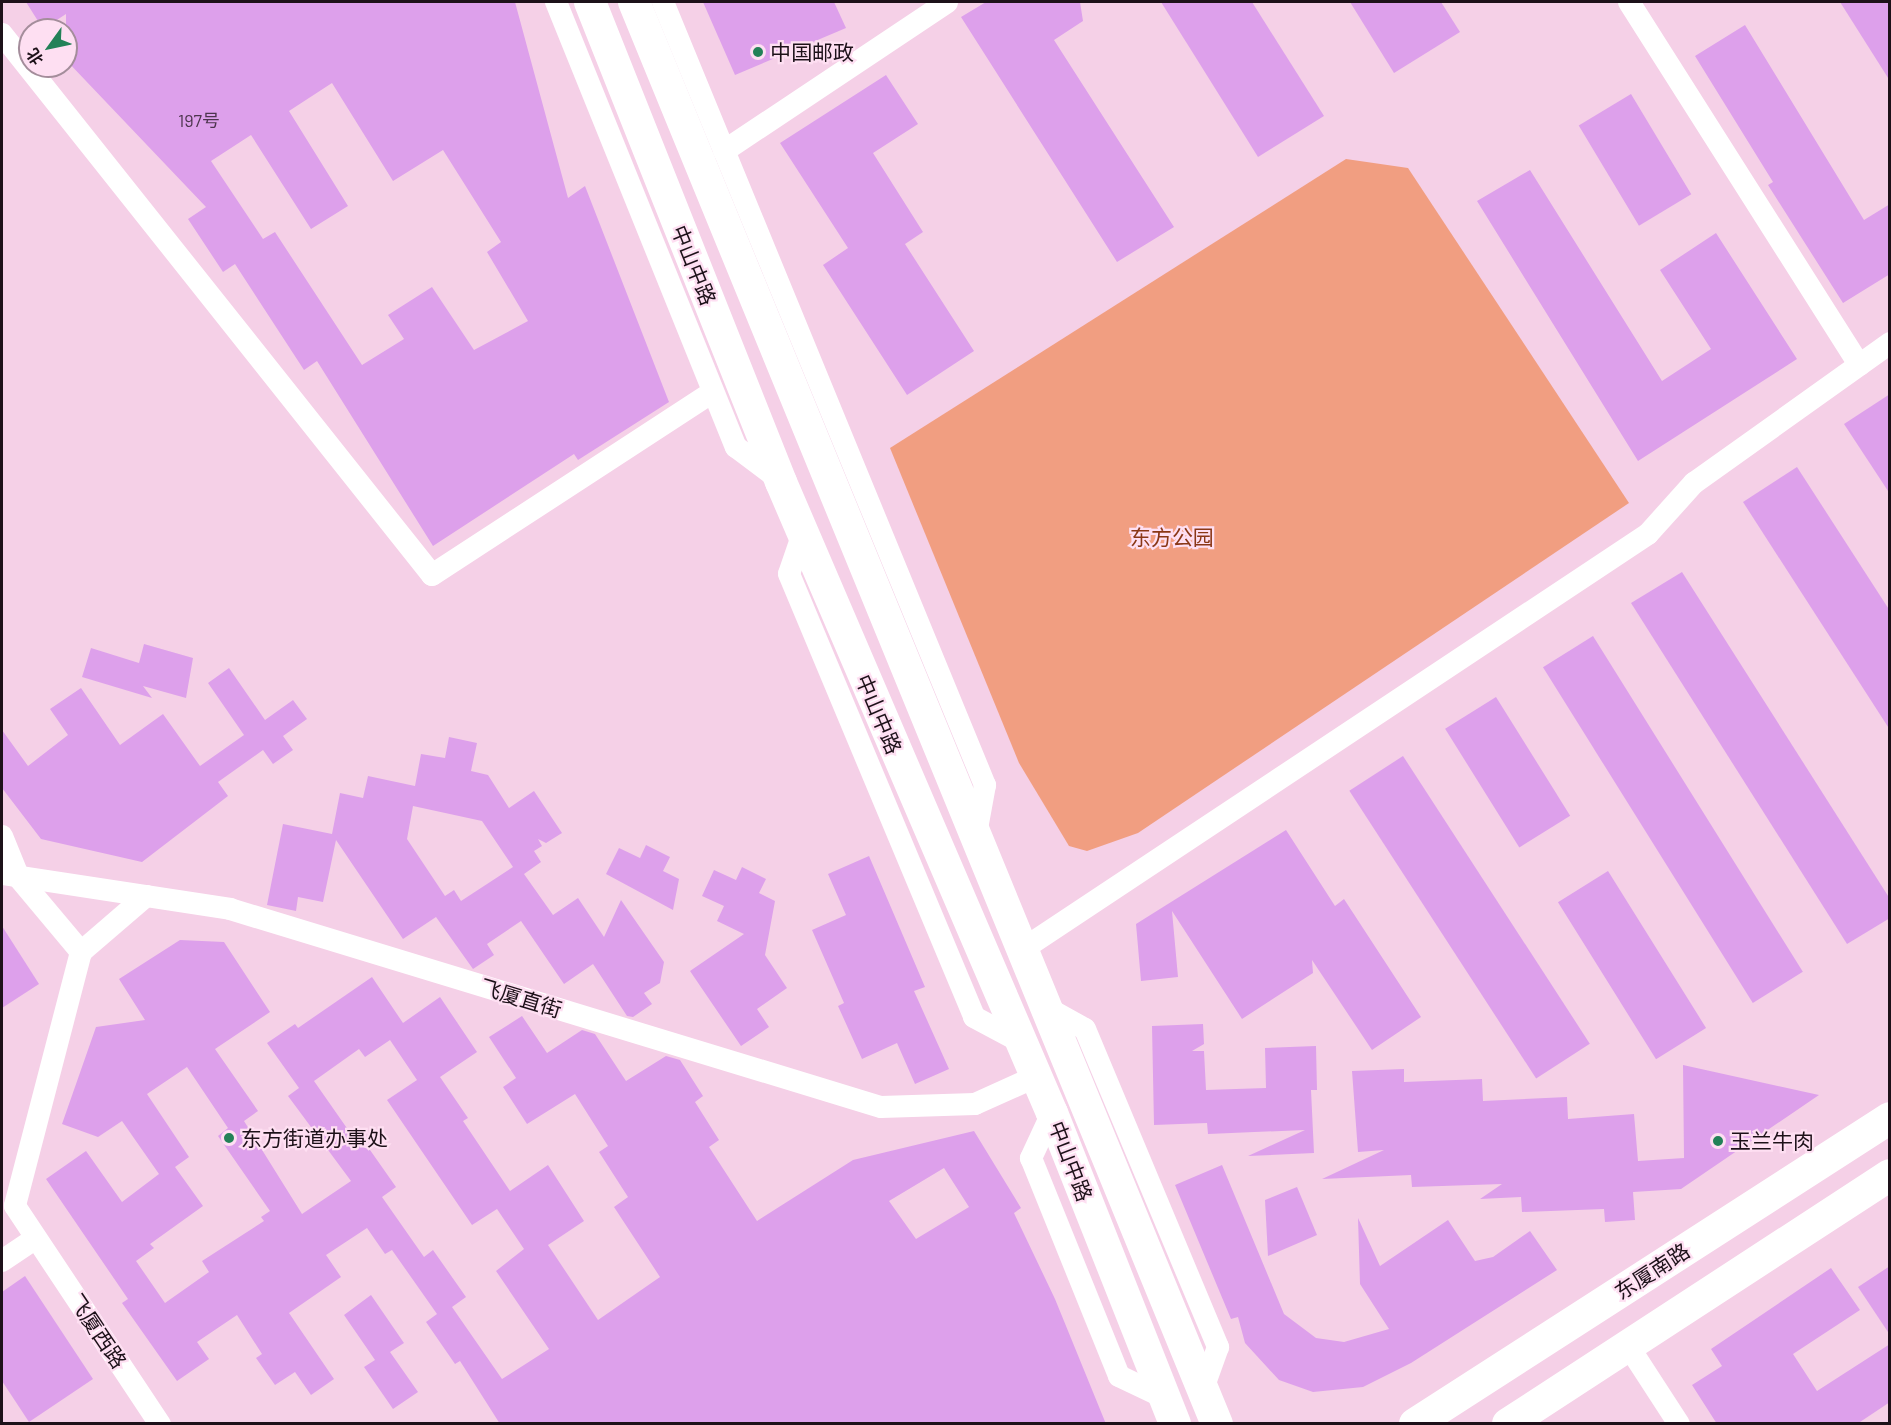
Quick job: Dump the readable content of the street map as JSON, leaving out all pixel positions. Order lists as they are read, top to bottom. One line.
{"streets":{"main road":["中山中路","东厦南路"],"street":["飞厦直街","飞厦西路"]},"crossings":[["中山中路","飞厦直街"]],"parks":["东方公园"],"places":["中国邮政","东方街道办事处","玉兰牛肉"],"house_numbers":["197号"],"north":"bottom left"}
